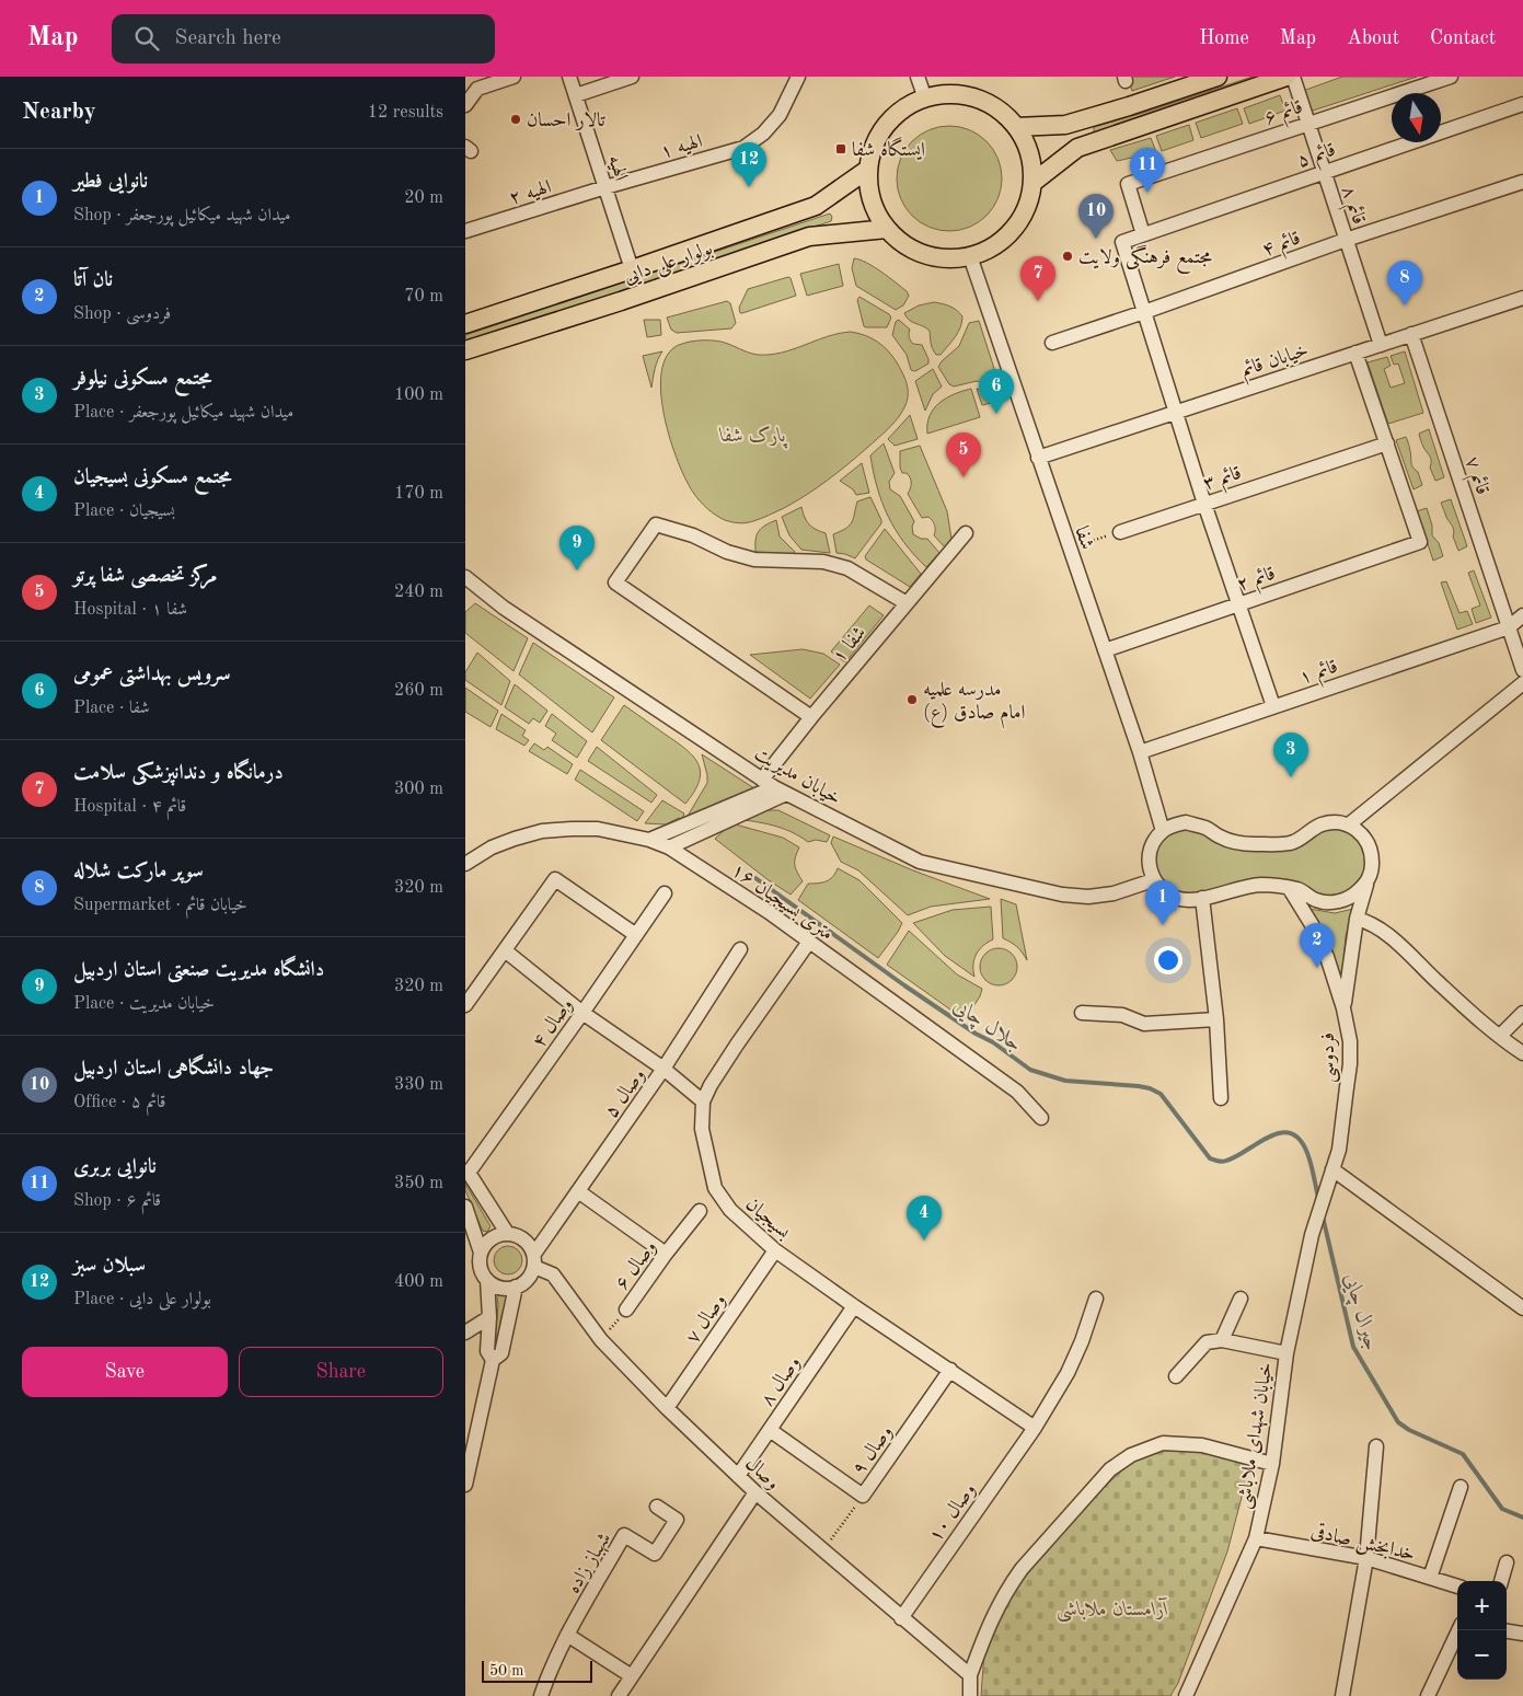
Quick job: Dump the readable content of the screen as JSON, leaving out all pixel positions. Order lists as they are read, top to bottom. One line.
{"streets":{"main road":["بولوار علی دایی"],"street":["قائم ۶","الهیه ۱","قائم ۵","الهیه","الهیه ۲","قائم ۸","قائم ۴","خیابان قائم","قائم ۷","قائم ۳","شفا","قائم ۲","شفا ۱","قائم ۱","خیابان مدیریت","۱۶ متری بسیجیان","وصال ۴","فردوسی","وصال ۵","بسیجیان","وصال ۶","وصال ۷","وصال ۸","خیابان شهدای ملاباشی","وصال ۹","وصال","وصال ۱۰","خدابخش صادقی","شهباز زاده"]},"crossings":[["قائم ۶","قائم ۵"],["قائم ۶","قائم ۸"],["الهیه ۱","الهیه"],["الهیه ۱","الهیه ۲"],["قائم ۵","قائم ۸"],["قائم ۵","قائم ۴"],["الهیه","الهیه ۲"],["الهیه","بولوار علی دایی"],["قائم ۸","قائم ۴"],["قائم ۸","خیابان قائم"],["بولوار علی دایی","شفا"],["خیابان قائم","قائم ۷"],["خیابان قائم","شفا"],["قائم ۷","قائم ۱"],["قائم ۳","قائم ۲"],["شفا","قائم ۲"],["شفا","قائم ۱"],["شفا ۱","خیابان مدیریت"],["۱۶ متری بسیجیان","بسیجیان"],["فردوسی","خیابان شهدای ملاباشی"],["وصال ۵","وصال"],["بسیجیان","وصال ۷"],["بسیجیان","وصال ۸"],["بسیجیان","وصال ۹"],["بسیجیان","وصال ۱۰"],["وصال ۶","وصال"],["وصال ۷","وصال"],["وصال ۸","وصال"],["خیابان شهدای ملاباشی","خدابخش صادقی"],["وصال ۹","وصال"],["وصال","وصال ۱۰"]],"water":["جلال چایی","جیرال چایی"],"parks":["پارک شفا","آرامستان ملاباشی"],"places":{"other":["تالار احسان","مجتمع فرهنگی ولایت","مدرسه علمیه امام صادق (ع)"],"transit":["ایستگاه شفا"]},"scale_bar":"50 m","north":"bottom","page":{"header":"Map","search":"Search here","nav":["Home","Map","About","Contact"],"heading":["Nearby","12 results"],"pins":["12","11","10","7","8","6","5","9","3","1","2","4"],"list":[{"mark":"1","name":"نانوایی فطیر","note":"Shop · میدان شهید میکائیل پورجعفر","value":"20 m"},{"mark":"2","name":"نان آتا","note":"Shop · فردوسی","value":"70 m"},{"mark":"3","name":"مجتمع مسکونی نیلوفر","note":"Place · میدان شهید میکائیل پورجعفر","value":"100 m"},{"mark":"4","name":"مجتمع مسکونی بسیجیان","note":"Place · بسیجیان","value":"170 m"},{"mark":"5","name":"مرکز تخصصی شفا پرتو","note":"Hospital · شفا ۱","value":"240 m"},{"mark":"6","name":"سرویس بهداشتی عمومی","note":"Place · شفا","value":"260 m"},{"mark":"7","name":"درمانگاه و دندانپزشکی سلامت","note":"Hospital · قائم ۴","value":"300 m"},{"mark":"8","name":"سوپر مارکت شلاله","note":"Supermarket · خیابان قائم","value":"320 m"},{"mark":"9","name":"دانشگاه مدیریت صنعتی استان اردبیل","note":"Place · خیابان مدیریت","value":"320 m"},{"mark":"10","name":"جهاد دانشگاهی استان اردبیل","note":"Office · قائم ۵","value":"330 m"},{"mark":"11","name":"نانوایی بربری","note":"Shop · قائم ۶","value":"350 m"},{"mark":"12","name":"سبلان سبز","note":"Place · بولوار علی دایی","value":"400 m"}],"buttons":["Save","Share"],"map_buttons":["+","−"],"scale":"50 m"}}
